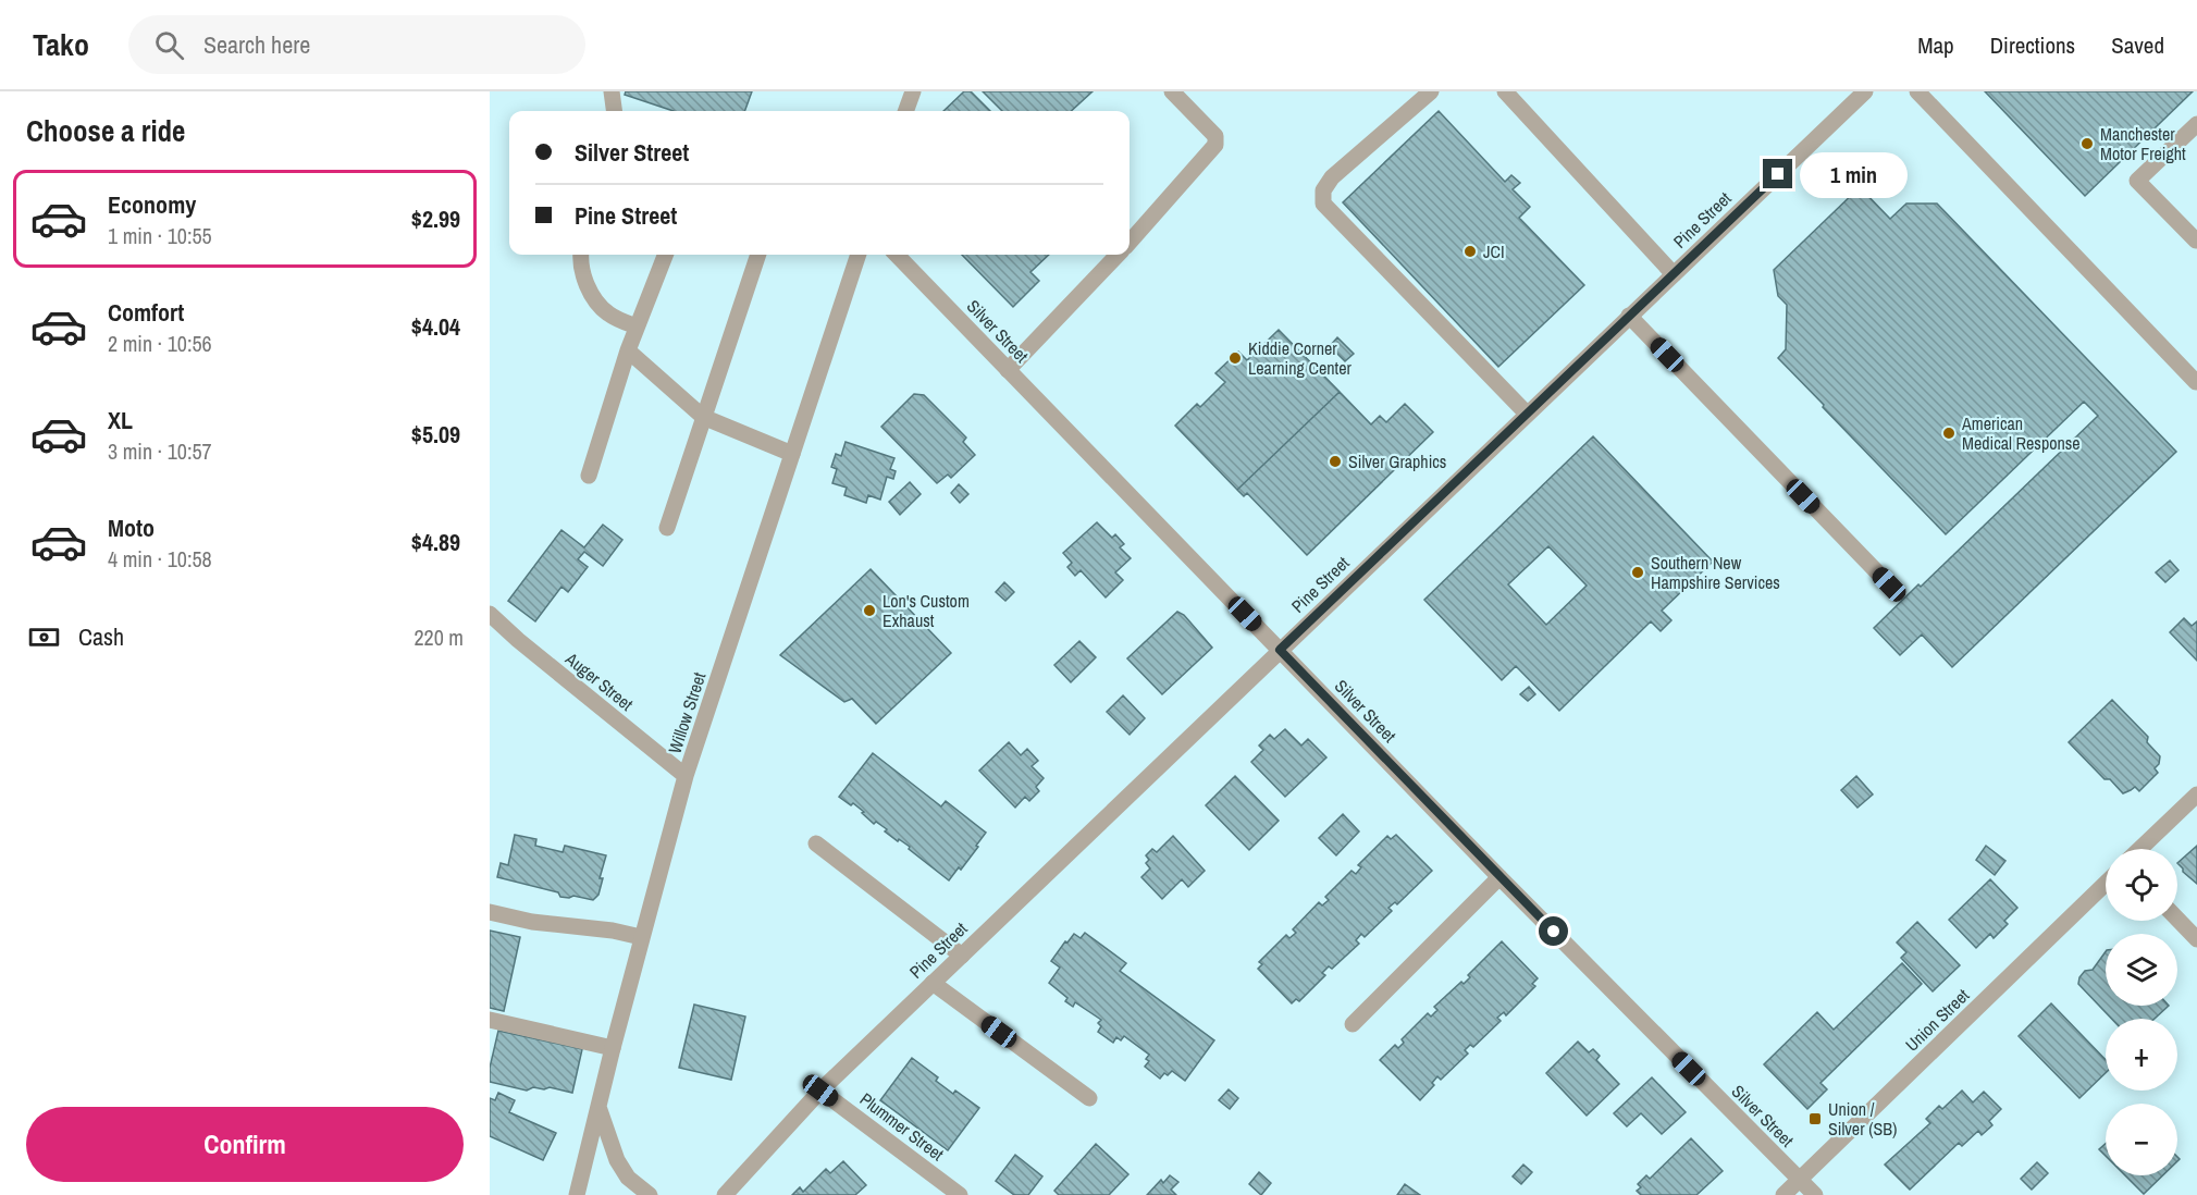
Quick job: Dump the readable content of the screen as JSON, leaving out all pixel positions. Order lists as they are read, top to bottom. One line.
{"streets":{"street":["Pine Street","Silver Street","Auger Street","Willow Street","Union Street","Plummer Street"]},"crossings":[["Pine Street","Silver Street"],["Pine Street","Plummer Street"],["Silver Street","Union Street"],["Auger Street","Willow Street"]],"places":{"other":["Manchester Motor Freight","JCI","Kiddie Corner Learning Center","American Medical Response","Silver Graphics","Southern New Hampshire Services","Lon's Custom Exhaust"],"transit":["Union / Silver (SB)"]},"page":{"header":"Tako","search":"Search here","nav":["Map","Directions","Saved"],"heading":"Choose a ride","banner":["Silver Street","Pine Street"],"bubble":"1 min","list":[{"name":"Economy","note":"1 min · 10:55","value":"$2.99"},{"name":"Comfort","note":"2 min · 10:56","value":"$4.04"},{"name":"XL","note":"3 min · 10:57","value":"$5.09"},{"name":"Moto","note":"4 min · 10:58","value":"$4.89"}],"pay":["Cash","220 m"],"map_buttons":["+","−"],"buttons":"Confirm"}}
